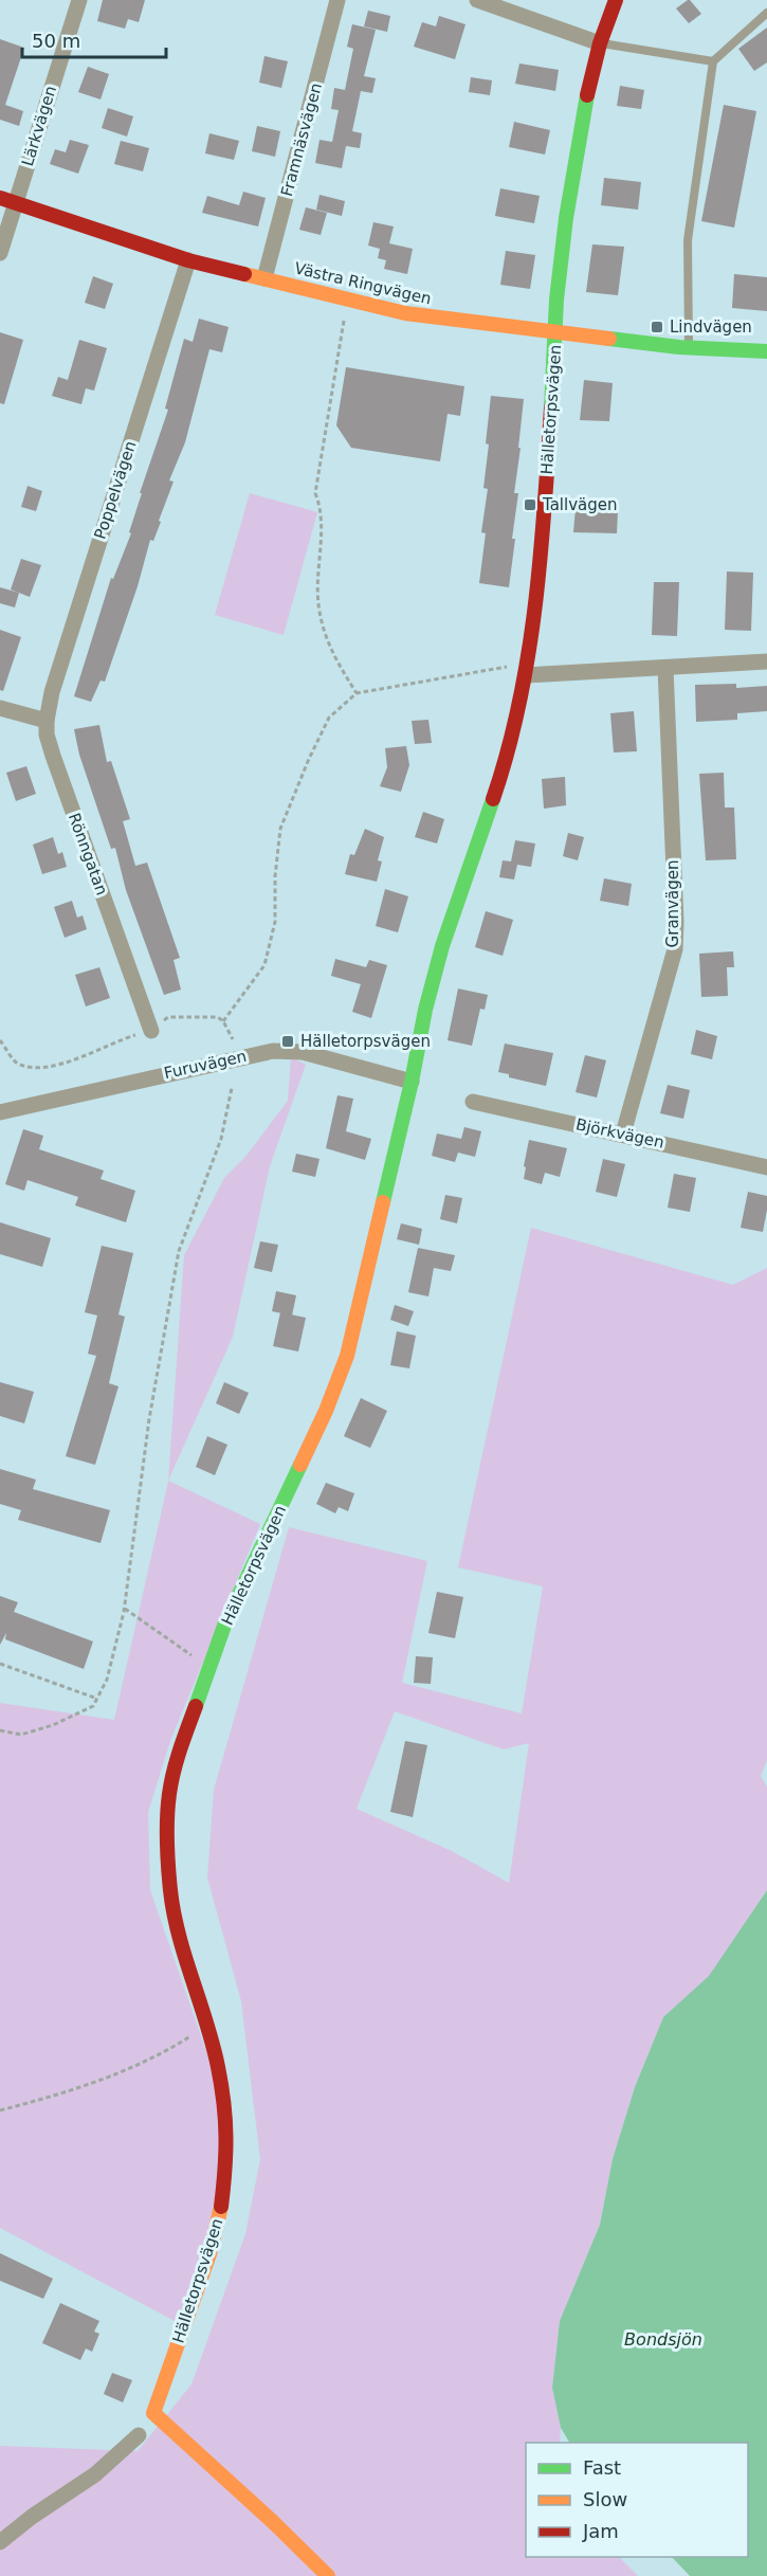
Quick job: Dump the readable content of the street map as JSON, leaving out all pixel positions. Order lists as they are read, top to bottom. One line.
{"streets":{"street":["Lärkvägen","Framnäsvägen","Västra Ringvägen","Hälletorpsvägen","Poppelvägen","Rönngatan","Granvägen","Furuvägen","Björkvägen"]},"crossings":[["Lärkvägen","Västra Ringvägen"],["Framnäsvägen","Västra Ringvägen"],["Västra Ringvägen","Hälletorpsvägen"],["Västra Ringvägen","Poppelvägen"],["Hälletorpsvägen","Furuvägen"],["Poppelvägen","Rönngatan"],["Granvägen","Björkvägen"]],"water":["Bondsjön"],"places":{"transit":["Lindvägen","Tallvägen","Hälletorpsvägen"]},"legend":["Fast","Slow","Jam"],"scale_bar":"50 m"}
